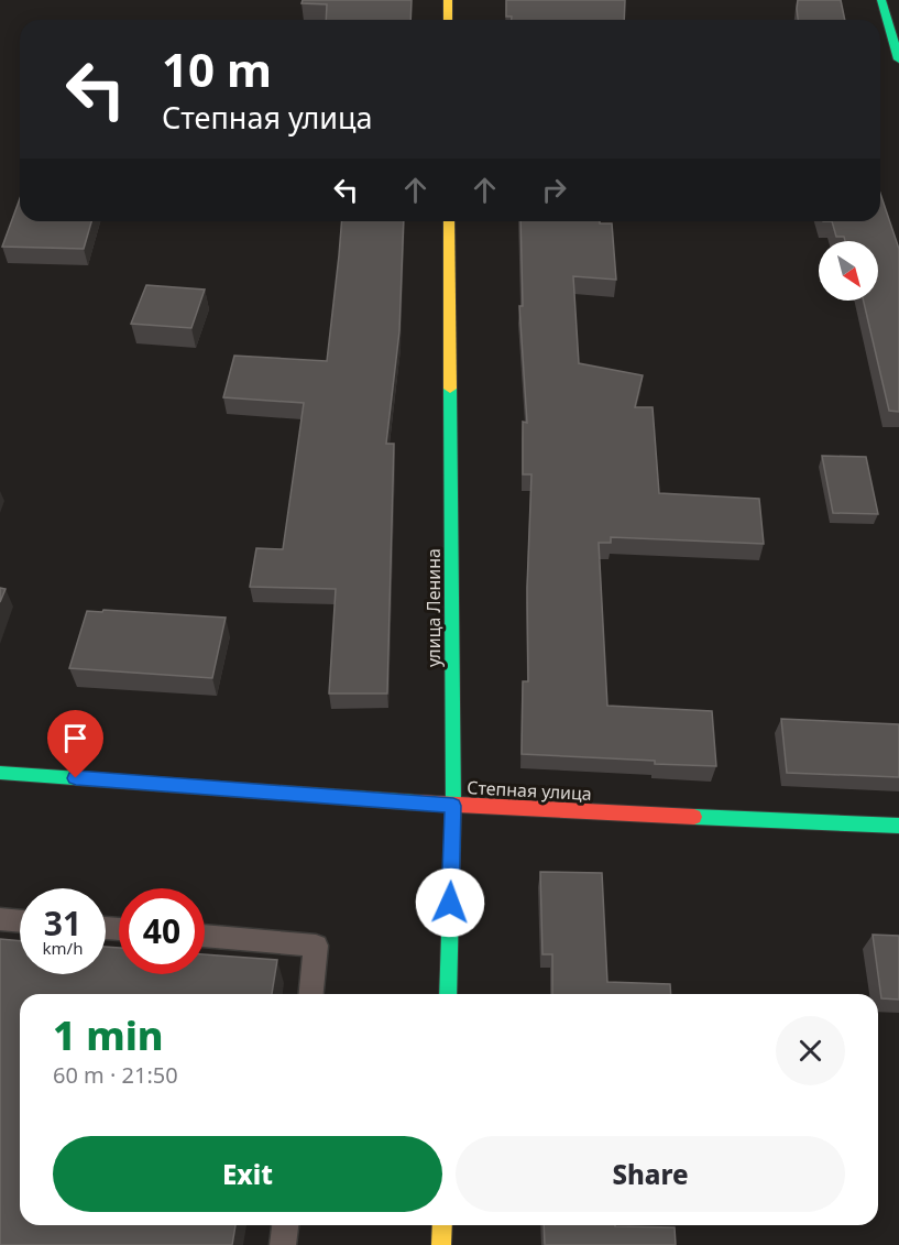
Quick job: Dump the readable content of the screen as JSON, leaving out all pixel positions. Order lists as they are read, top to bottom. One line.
{"streets":{"street":["улица Ленина","Степная улица"]},"crossings":[["улица Ленина","Степная улица"]],"north":"bottom right","page":{"turn":["10 m","Степная улица"],"speed":"31 km/h","limit":"40","heading":["1 min","60 m · 21:50"],"buttons":["Exit","Share"]}}
